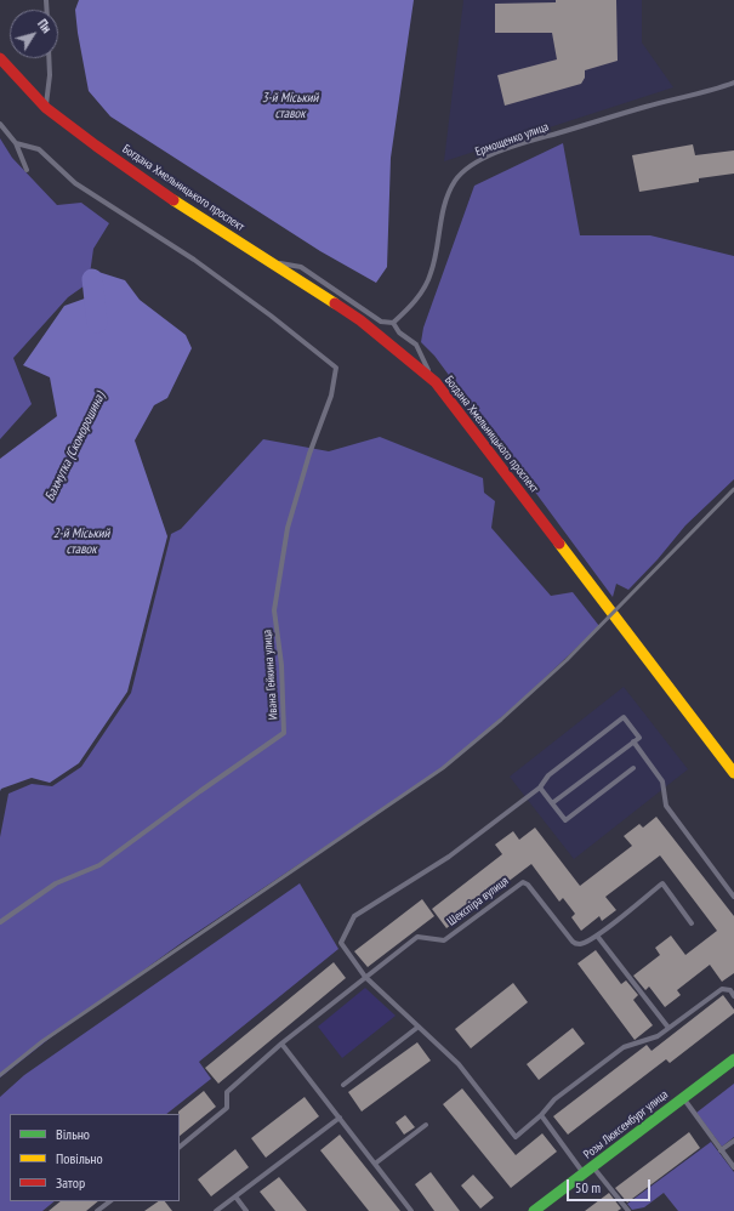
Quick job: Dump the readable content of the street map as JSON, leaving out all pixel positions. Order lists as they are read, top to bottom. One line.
{"streets":{"main road":["Богдана Хмельницького проспект","Розы Люксембург улица"],"lane":["Ермощенко улица","Ивана Гейкина улица","Шекспіра вулиця"]},"water":["3-й Міський ставок","Бахмутка (Скоморошина)","2-й Міський ставок"],"legend":["Вільно","Повільно","Затор"],"scale_bar":"50 m","north":"top right"}
